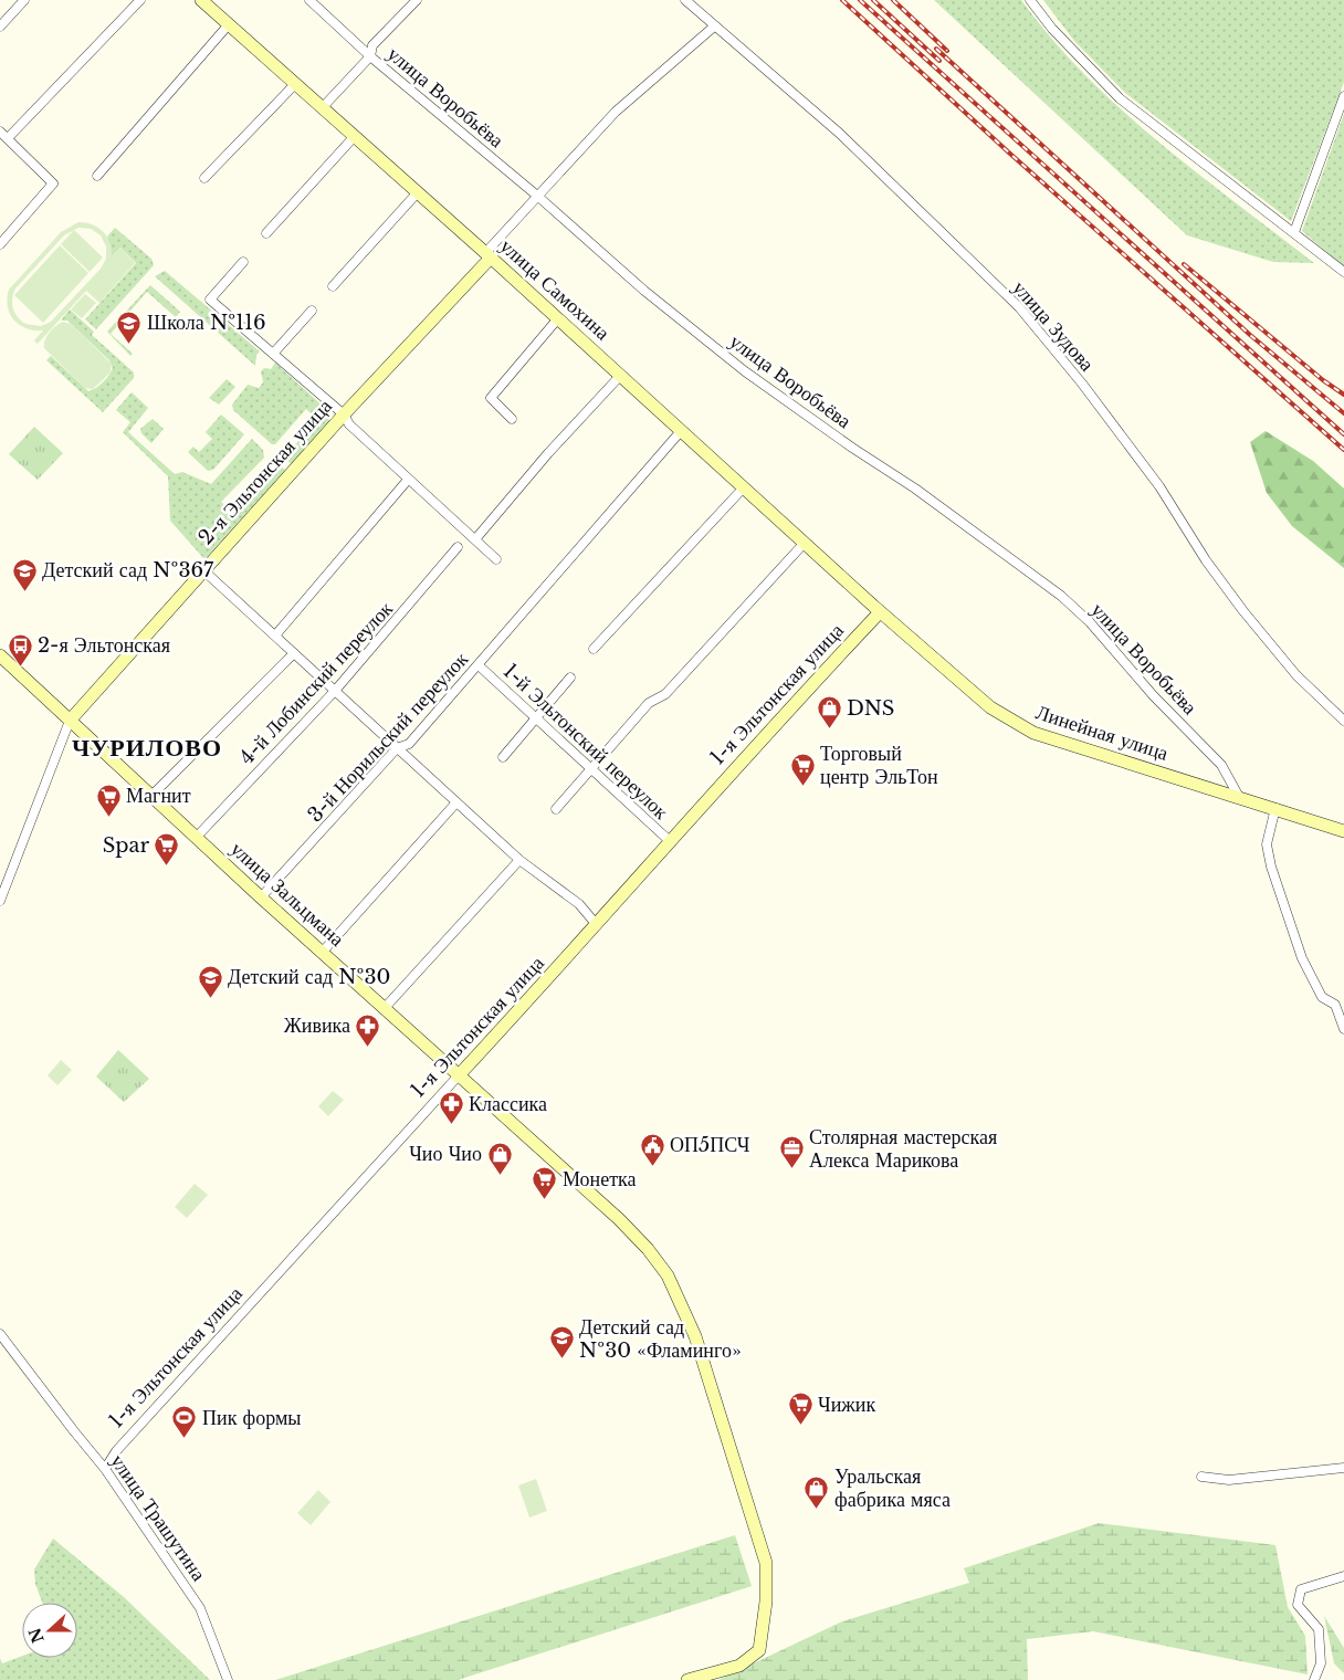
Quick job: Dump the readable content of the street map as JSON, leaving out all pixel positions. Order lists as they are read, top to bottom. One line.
{"streets":{"street":["улица Воробьёва","улица Самохина","улица Зудова","2-я Эльтонская улица","4-й Лобинский переулок","1-я Эльтонская улица","Линейная улица","3-й Норильский переулок","1-й Эльтонский переулок","улица Зальцмана","улица Трашутина"]},"crossings":[["улица Воробьёва","Линейная улица"],["улица Самохина","2-я Эльтонская улица"],["улица Самохина","1-я Эльтонская улица"],["улица Самохина","Линейная улица"],["улица Самохина","3-й Норильский переулок"],["2-я Эльтонская улица","улица Зальцмана"],["4-й Лобинский переулок","улица Зальцмана"],["1-я Эльтонская улица","Линейная улица"],["1-я Эльтонская улица","1-й Эльтонский переулок"],["1-я Эльтонская улица","улица Зальцмана"],["1-я Эльтонская улица","улица Трашутина"],["3-й Норильский переулок","1-й Эльтонский переулок"],["3-й Норильский переулок","улица Зальцмана"]],"districts":["ЧУРИЛОВО"],"places":{"school or university":["Школа №116","Детский сад №367","Детский сад №30","Детский сад №30 «Фламинго»"],"bus stop":["2-я Эльтонская"],"shop":["DNS","Чио Чио","Уральская фабрика мяса"],"supermarket":["Торговый центр ЭльТон","Магнит","Spar","Монетка","Чижик"],"pharmacy":["Живика","Классика"],"public building":["ОП5ПСЧ"],"office":["Столярная мастерская Алекса Марикова"],"sports":["Пик формы"]},"north":"left"}
